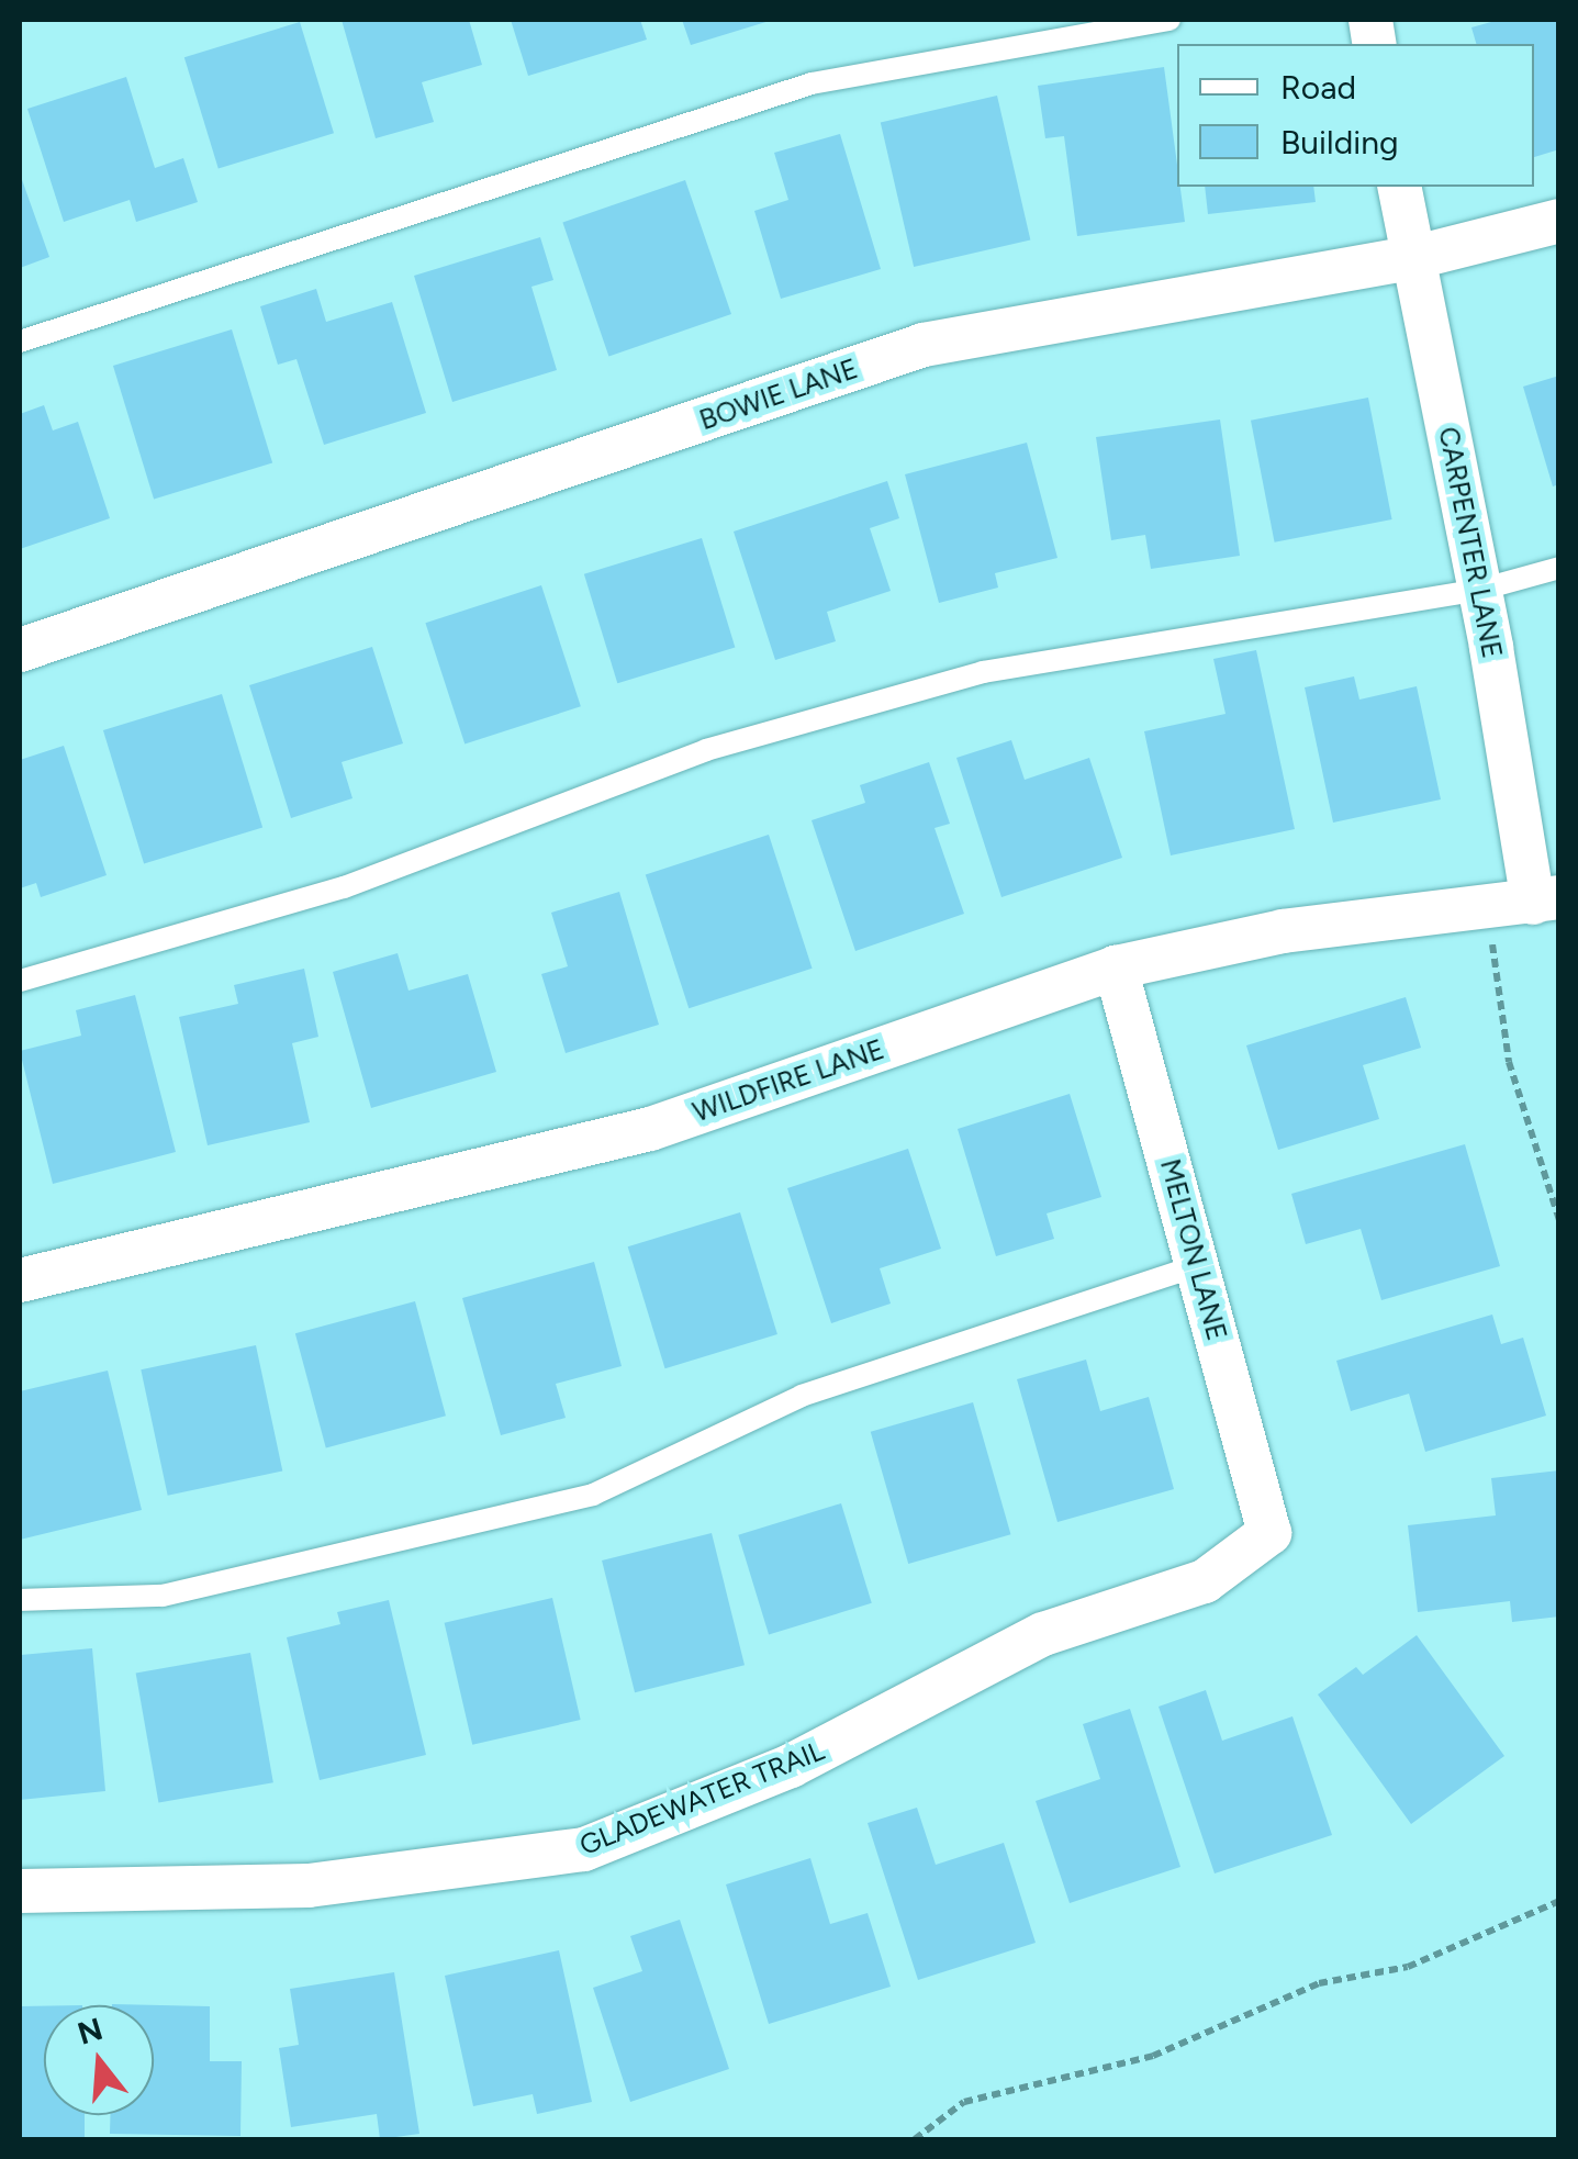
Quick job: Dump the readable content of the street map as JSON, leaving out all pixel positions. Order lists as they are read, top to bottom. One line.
{"streets":{"street":["BOWIE LANE","CARPENTER LANE","WILDFIRE LANE","MELTON LANE","GLADEWATER TRAIL"]},"crossings":[["BOWIE LANE","CARPENTER LANE"],["CARPENTER LANE","WILDFIRE LANE"],["WILDFIRE LANE","MELTON LANE"],["MELTON LANE","GLADEWATER TRAIL"]],"legend":["Road","Building"],"north":"top"}
